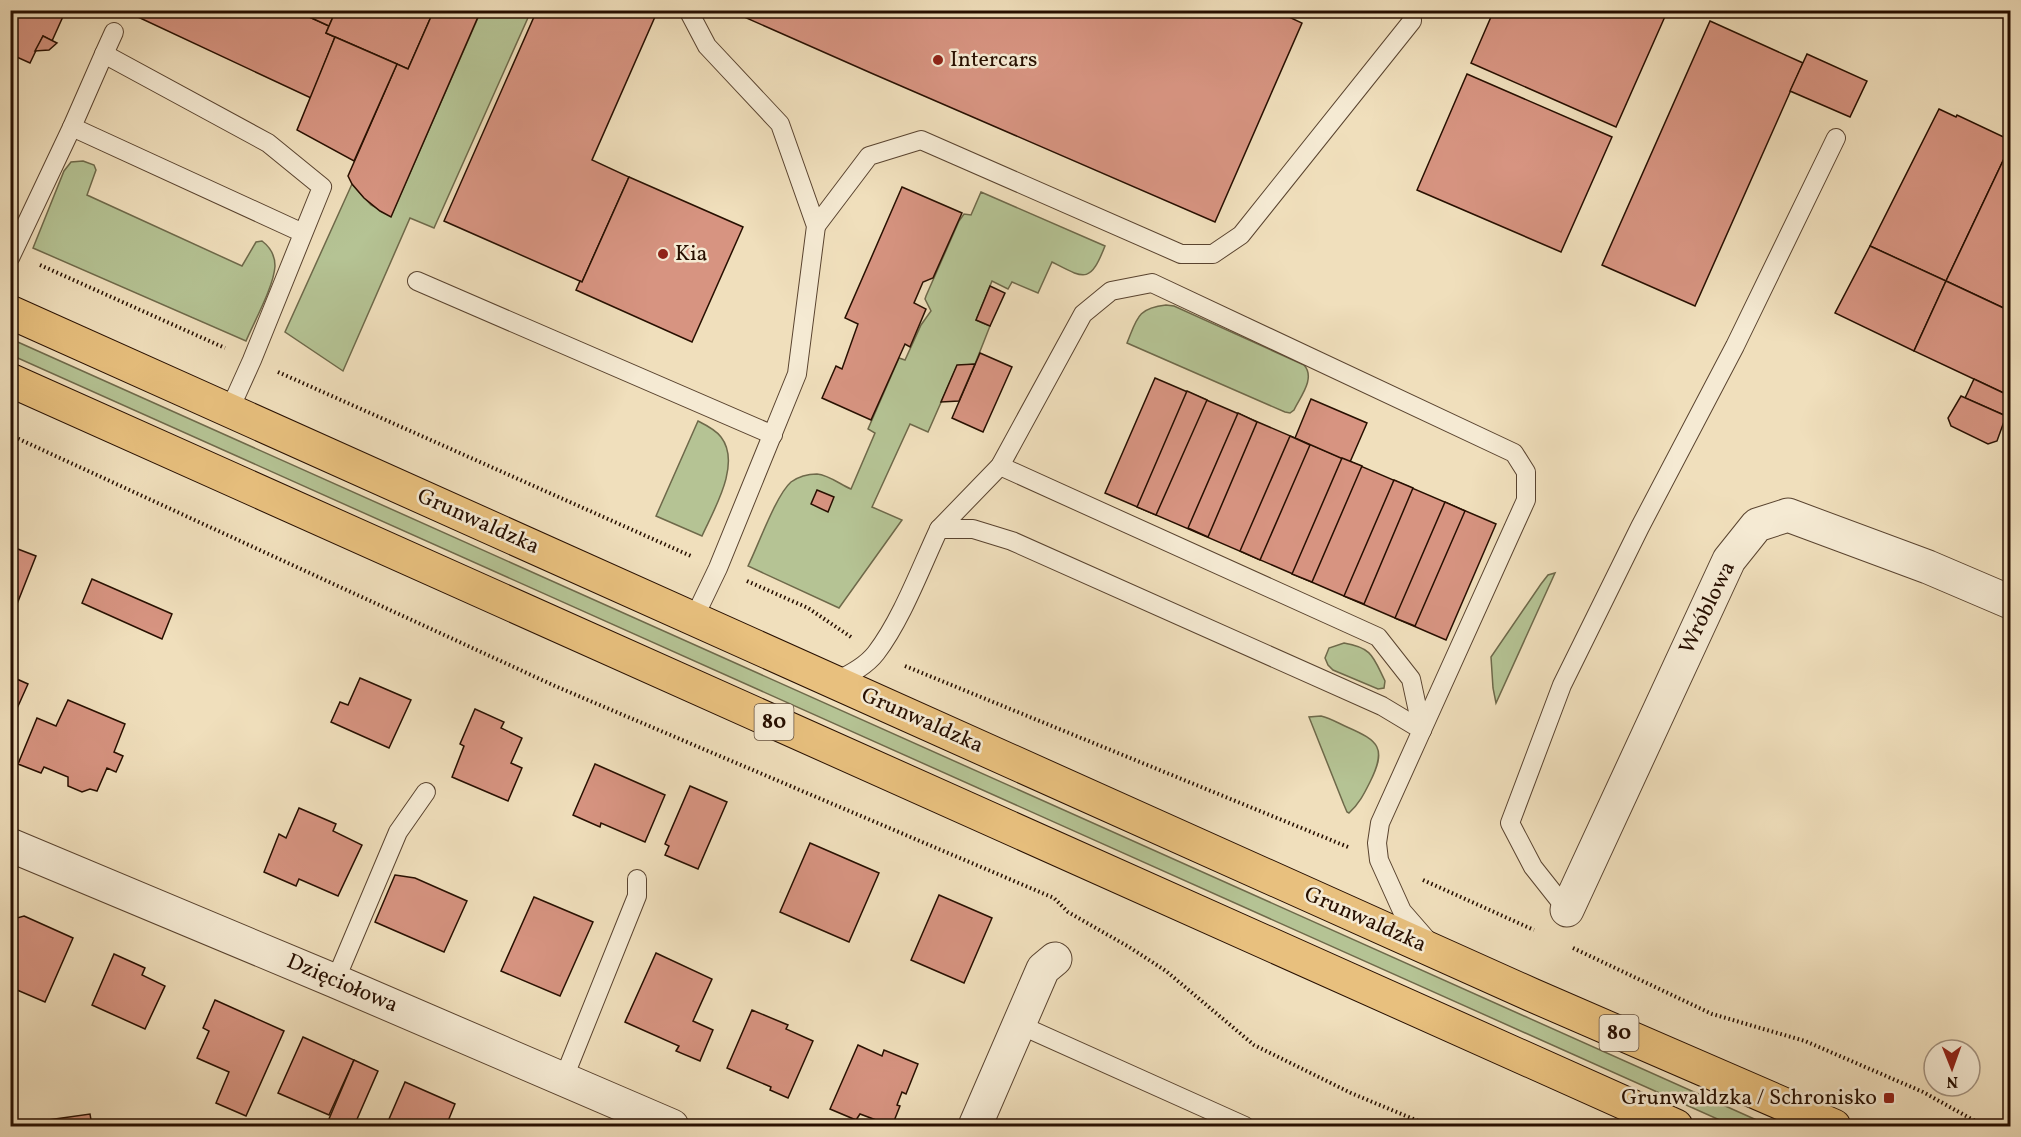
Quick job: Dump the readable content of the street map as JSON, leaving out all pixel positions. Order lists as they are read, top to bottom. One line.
{"streets":{"main road":["Grunwaldzka","80"],"street":["Wróblowa","Dzięciołowa"]},"places":{"other":["Intercars","Kia"],"transit":["Grunwaldzka / Schronisko"]},"north":"bottom"}
